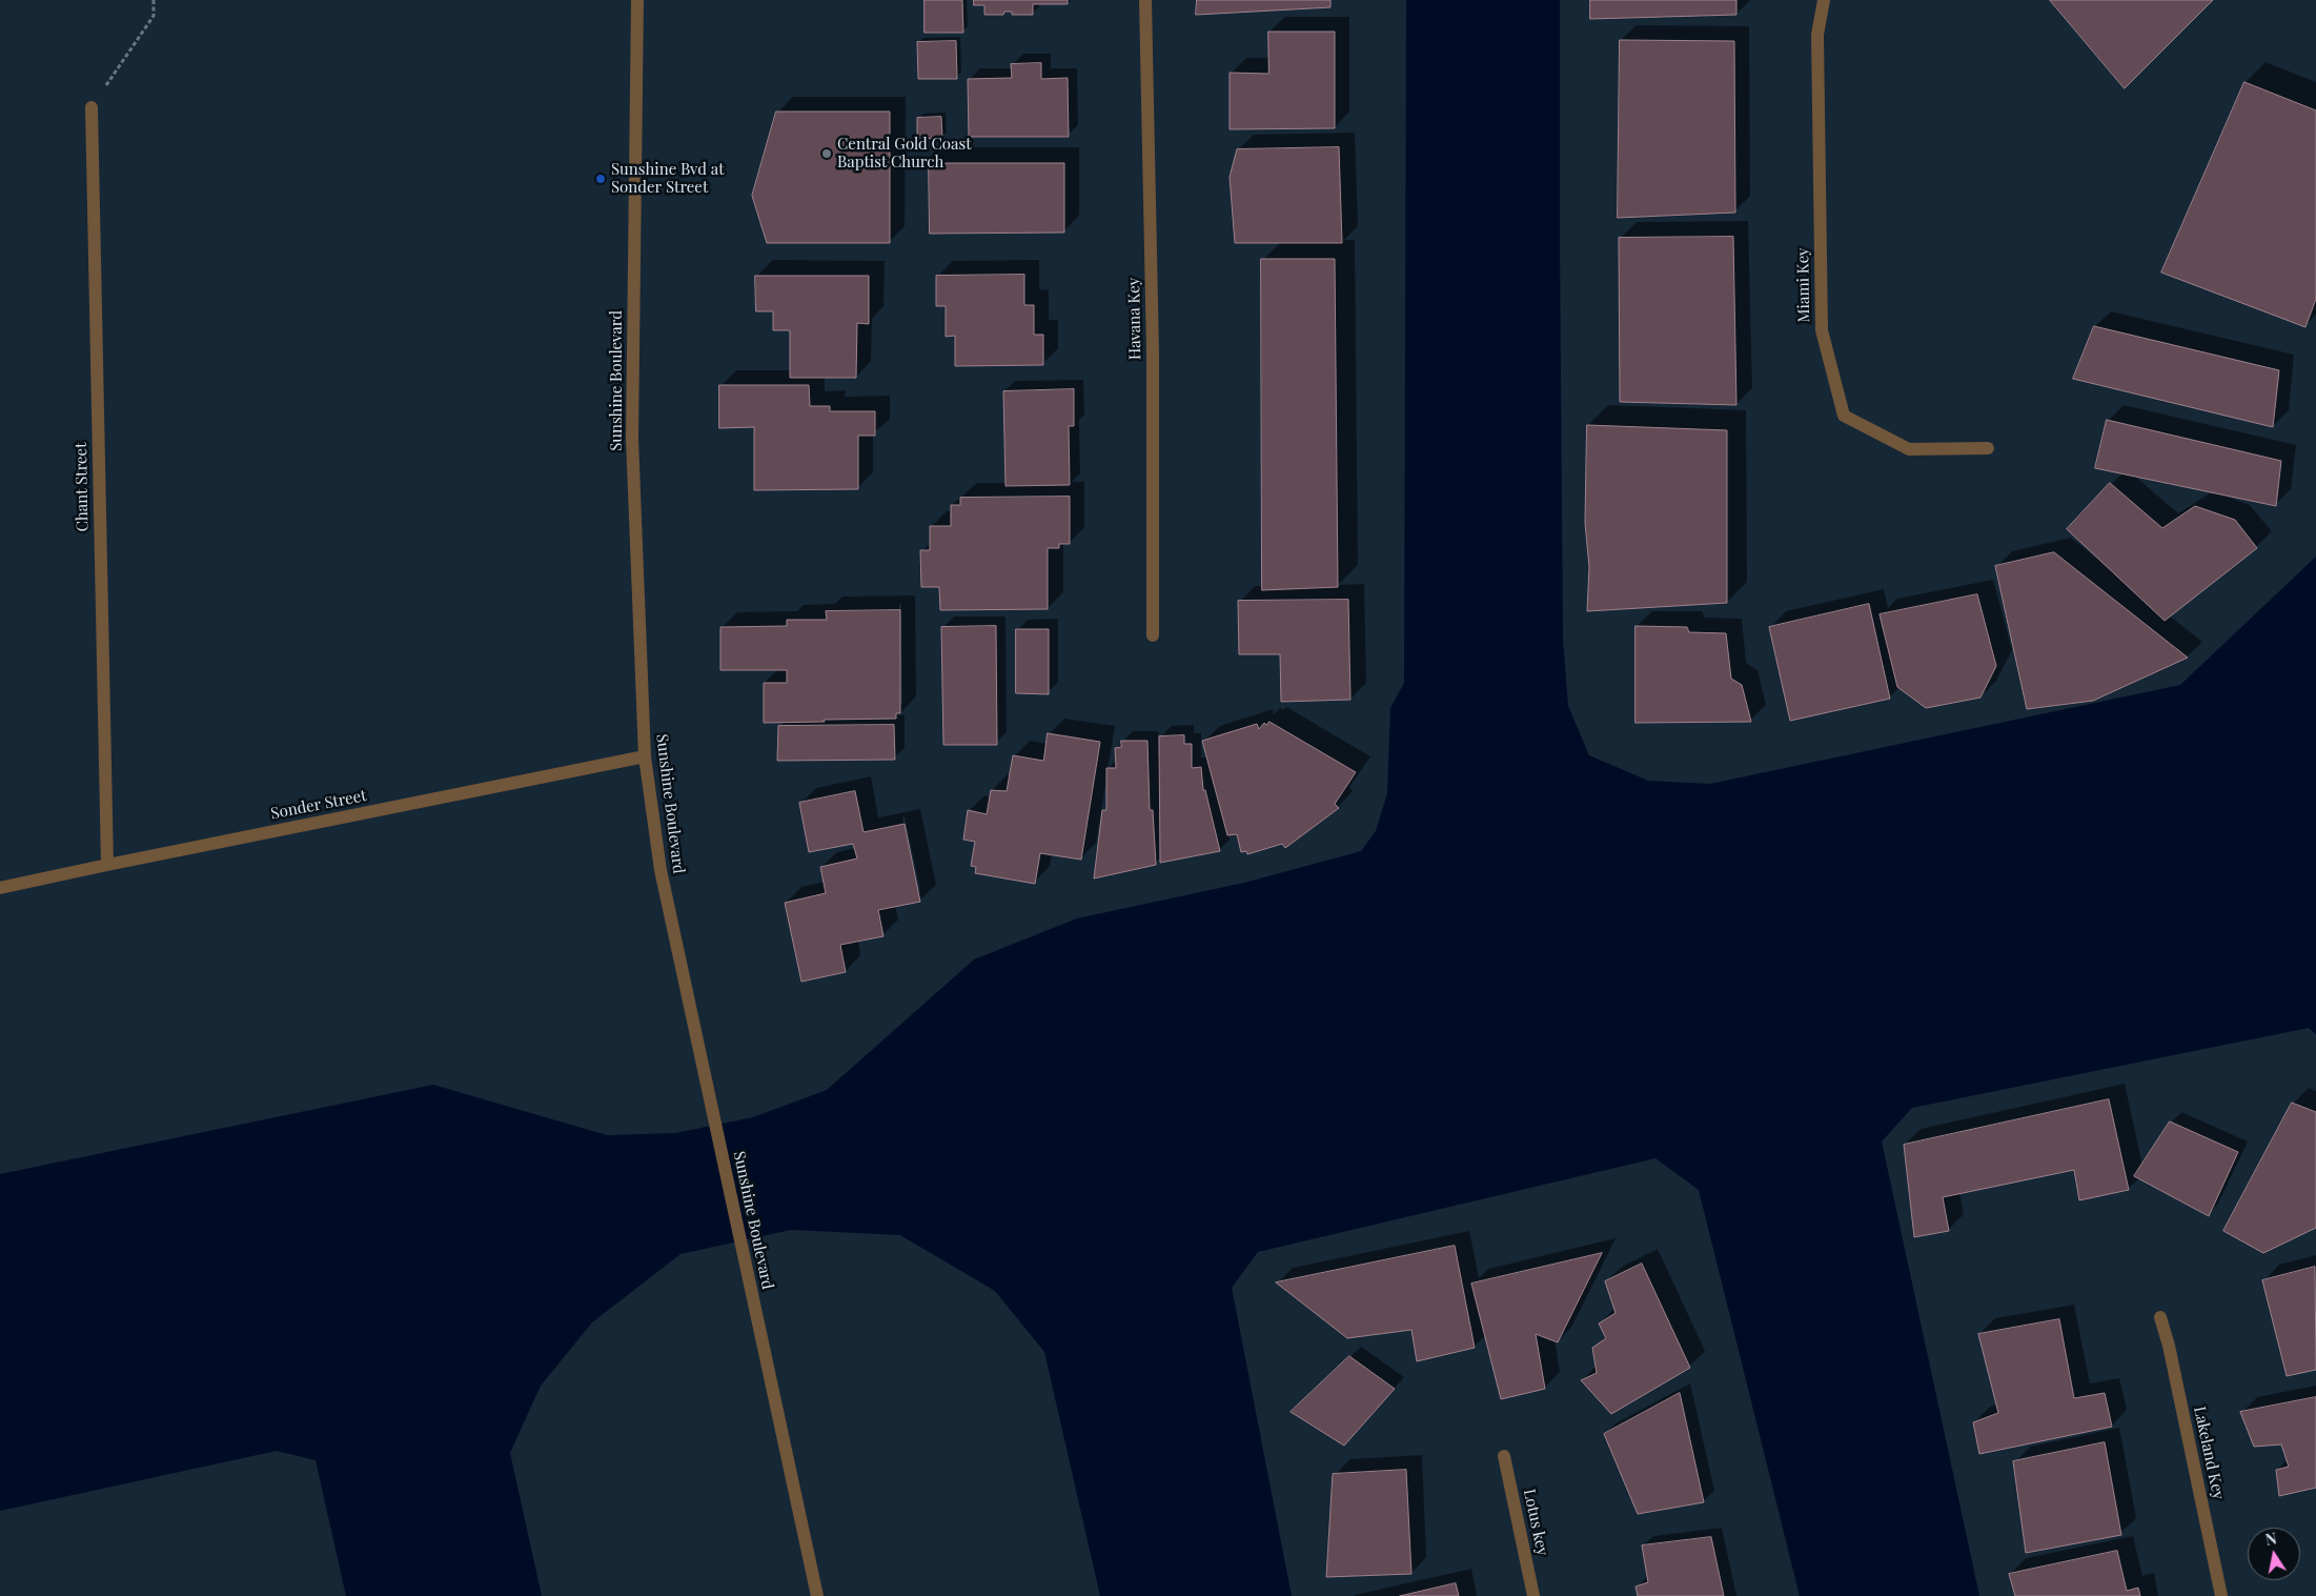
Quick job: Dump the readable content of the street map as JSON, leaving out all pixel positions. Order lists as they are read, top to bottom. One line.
{"streets":{"street":["Miami Key","Havana Key","Sunshine Boulevard","Chant Street","Sonder Street","Lakeland Key","Lotus key"]},"crossings":[["Sunshine Boulevard","Sonder Street"],["Chant Street","Sonder Street"]],"places":["Central Gold Coast Baptist Church","Sunshine Bvd at Sonder Street"],"north":"top"}
